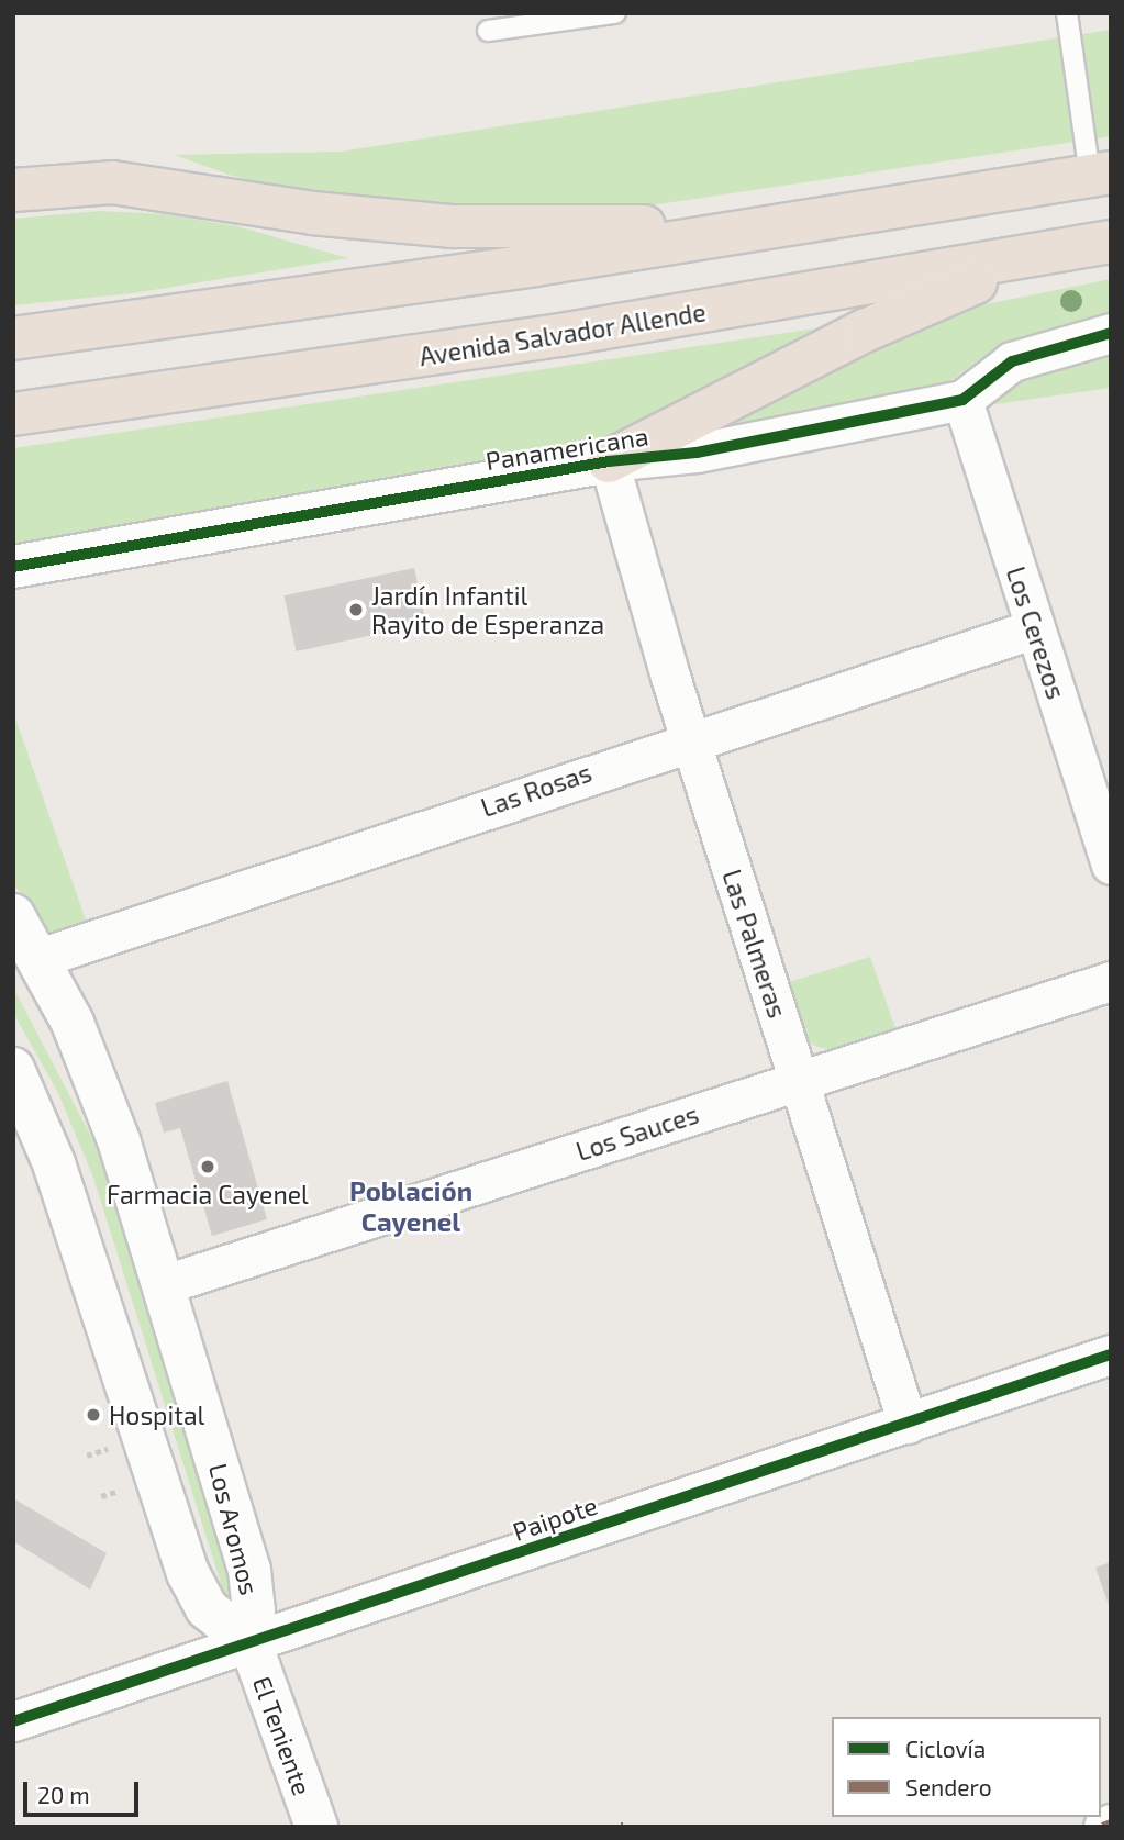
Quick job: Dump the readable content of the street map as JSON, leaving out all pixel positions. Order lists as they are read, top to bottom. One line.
{"streets":{"highway":["Avenida Salvador Allende"],"main road":["Panamericana","Los Aromos","El Teniente"],"street":["Los Cerezos","Las Rosas","Las Palmeras","Los Sauces","Paipote"]},"crossings":[["Panamericana","Los Cerezos"],["Panamericana","Las Palmeras"],["Los Cerezos","Las Rosas"],["Las Rosas","Las Palmeras"],["Las Rosas","Los Aromos"],["Las Palmeras","Los Sauces"],["Las Palmeras","Paipote"],["Los Sauces","Los Aromos"],["Paipote","Los Aromos"],["Paipote","El Teniente"],["Los Aromos","El Teniente"]],"districts":["Población Cayenel"],"places":["Jardín Infantil Rayito de Esperanza","Farmacia Cayenel","Hospital"],"legend":["Ciclovía","Sendero"],"scale_bar":"20 m"}
